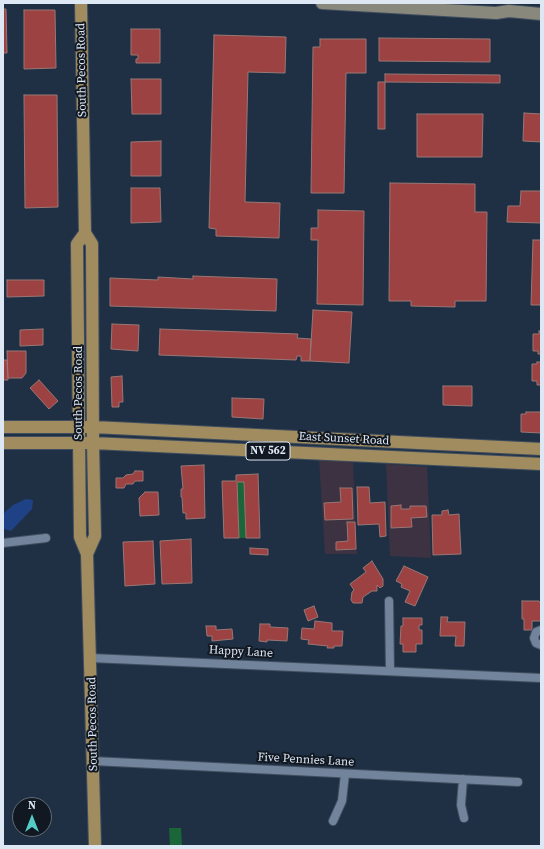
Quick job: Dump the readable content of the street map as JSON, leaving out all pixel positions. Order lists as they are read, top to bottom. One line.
{"streets":{"main road":["South Pecos Road","East Sunset Road","NV 562"],"street":["Happy Lane","Five Pennies Lane"]},"crossings":[["South Pecos Road","East Sunset Road"],["South Pecos Road","Happy Lane"],["South Pecos Road","Five Pennies Lane"]],"north":"top"}
